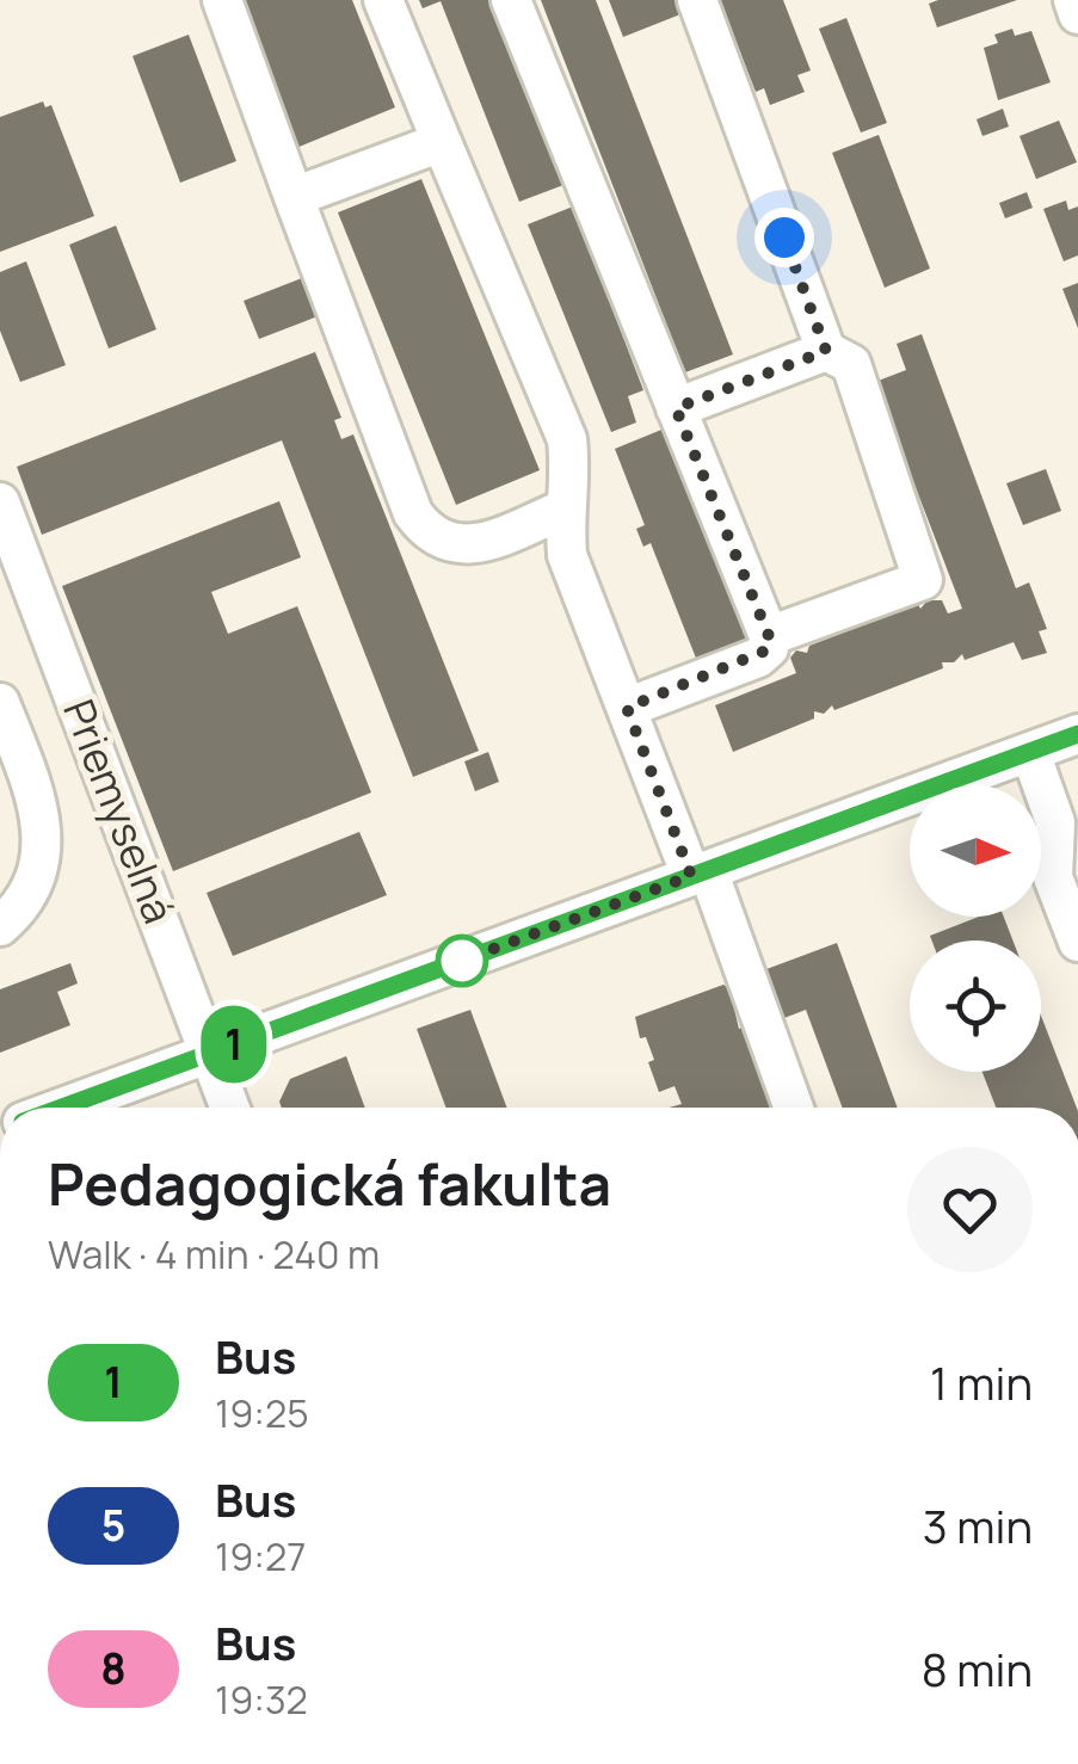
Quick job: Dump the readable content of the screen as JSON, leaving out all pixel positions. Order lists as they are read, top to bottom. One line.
{"streets":{"street":["Priemyselná"]},"lines":["bus line 1"],"north":"right","page":{"on_map":"1","heading":["Pedagogická fakulta","Walk · 4 min · 240 m"],"list":[{"mark":"1","name":"Bus","note":"19:25","value":"1 min"},{"mark":"5","name":"Bus","note":"19:27","value":"3 min"},{"mark":"8","name":"Bus","note":"19:32","value":"8 min"}]}}
